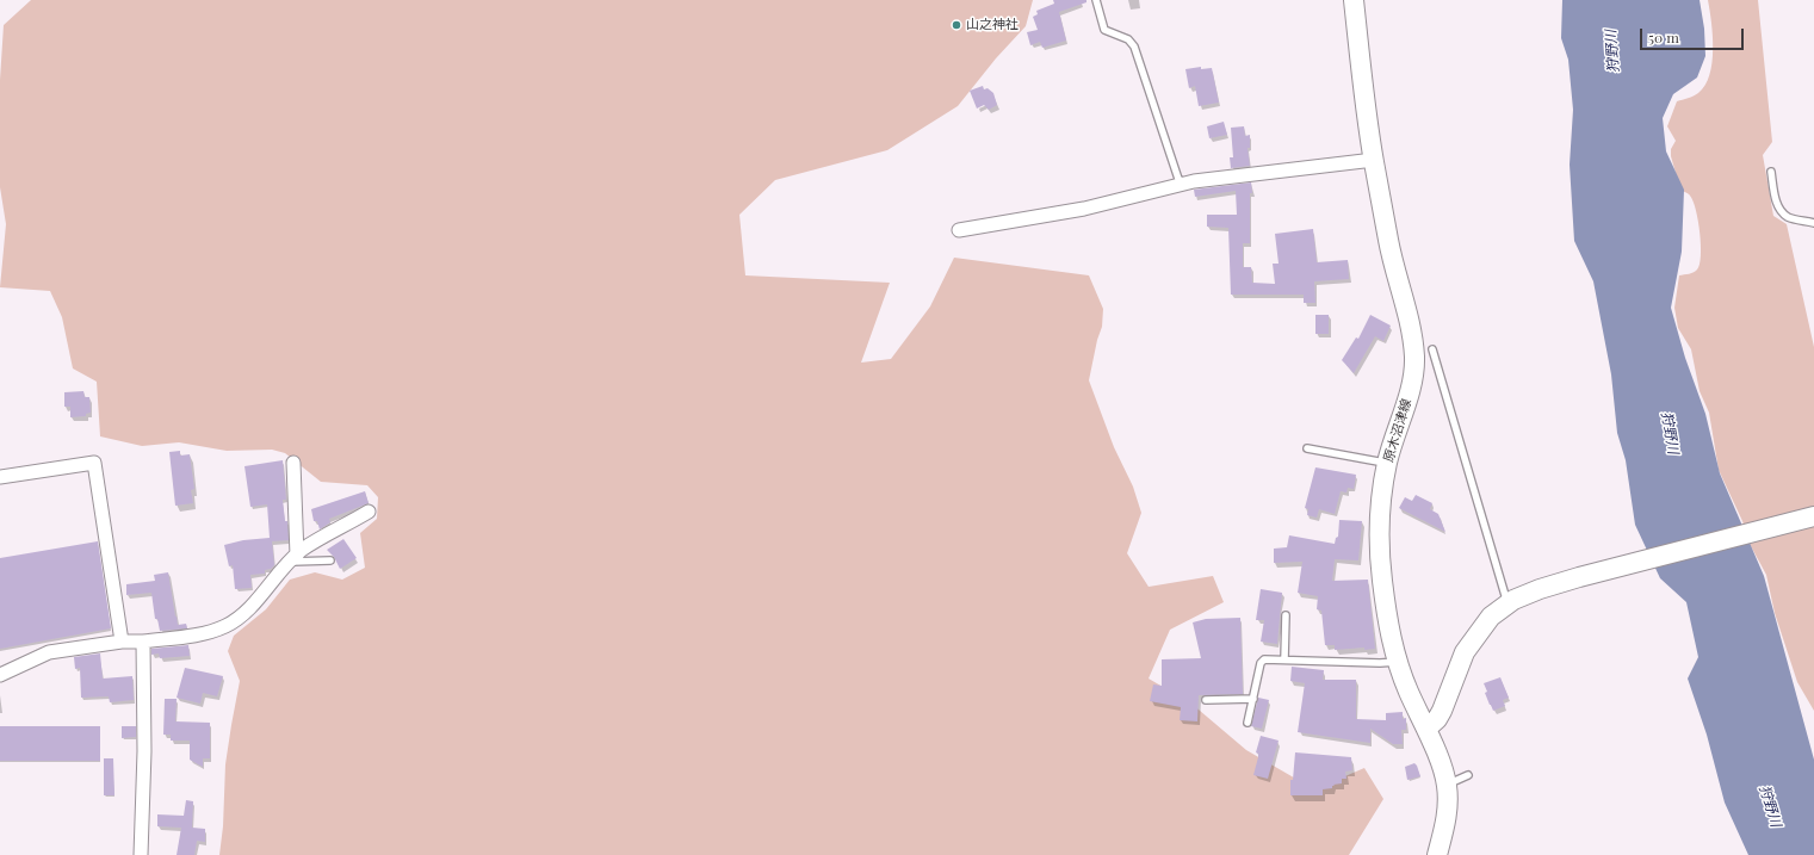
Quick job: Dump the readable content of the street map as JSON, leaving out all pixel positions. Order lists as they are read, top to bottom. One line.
{"streets":{"main road":["原木沼津線"]},"water":["狩野川"],"places":["山之神社"],"scale_bar":"50 m"}
